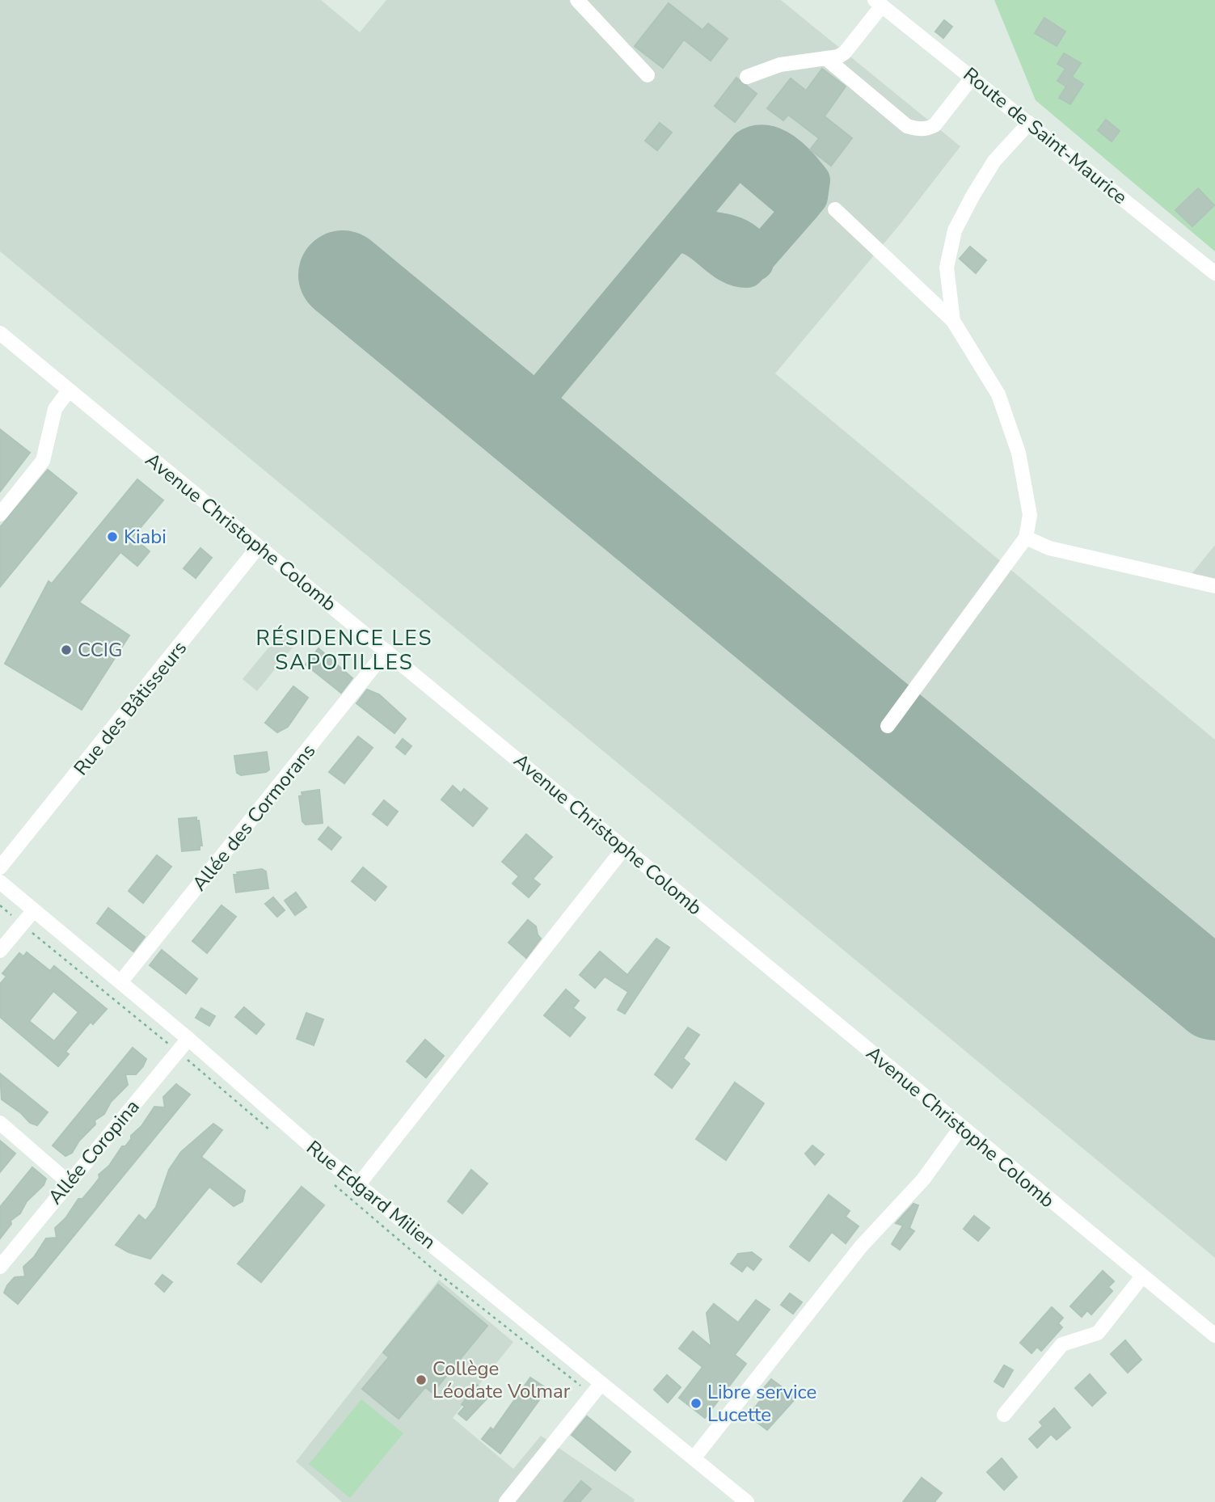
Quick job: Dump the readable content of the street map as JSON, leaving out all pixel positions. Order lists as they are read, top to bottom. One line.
{"streets":{"street":["Route de Saint-Maurice","Avenue Christophe Colomb","Rue des Bâtisseurs","Allée des Cormorans","Allée Coropina","Rue Edgard Milien"]},"crossings":[["Avenue Christophe Colomb","Rue des Bâtisseurs"],["Avenue Christophe Colomb","Allée des Cormorans"],["Allée des Cormorans","Rue Edgard Milien"],["Allée Coropina","Rue Edgard Milien"]],"districts":["RÉSIDENCE LES SAPOTILLES"],"places":["Kiabi","CCIG","Collège Léodate Volmar","Libre service Lucette"]}
